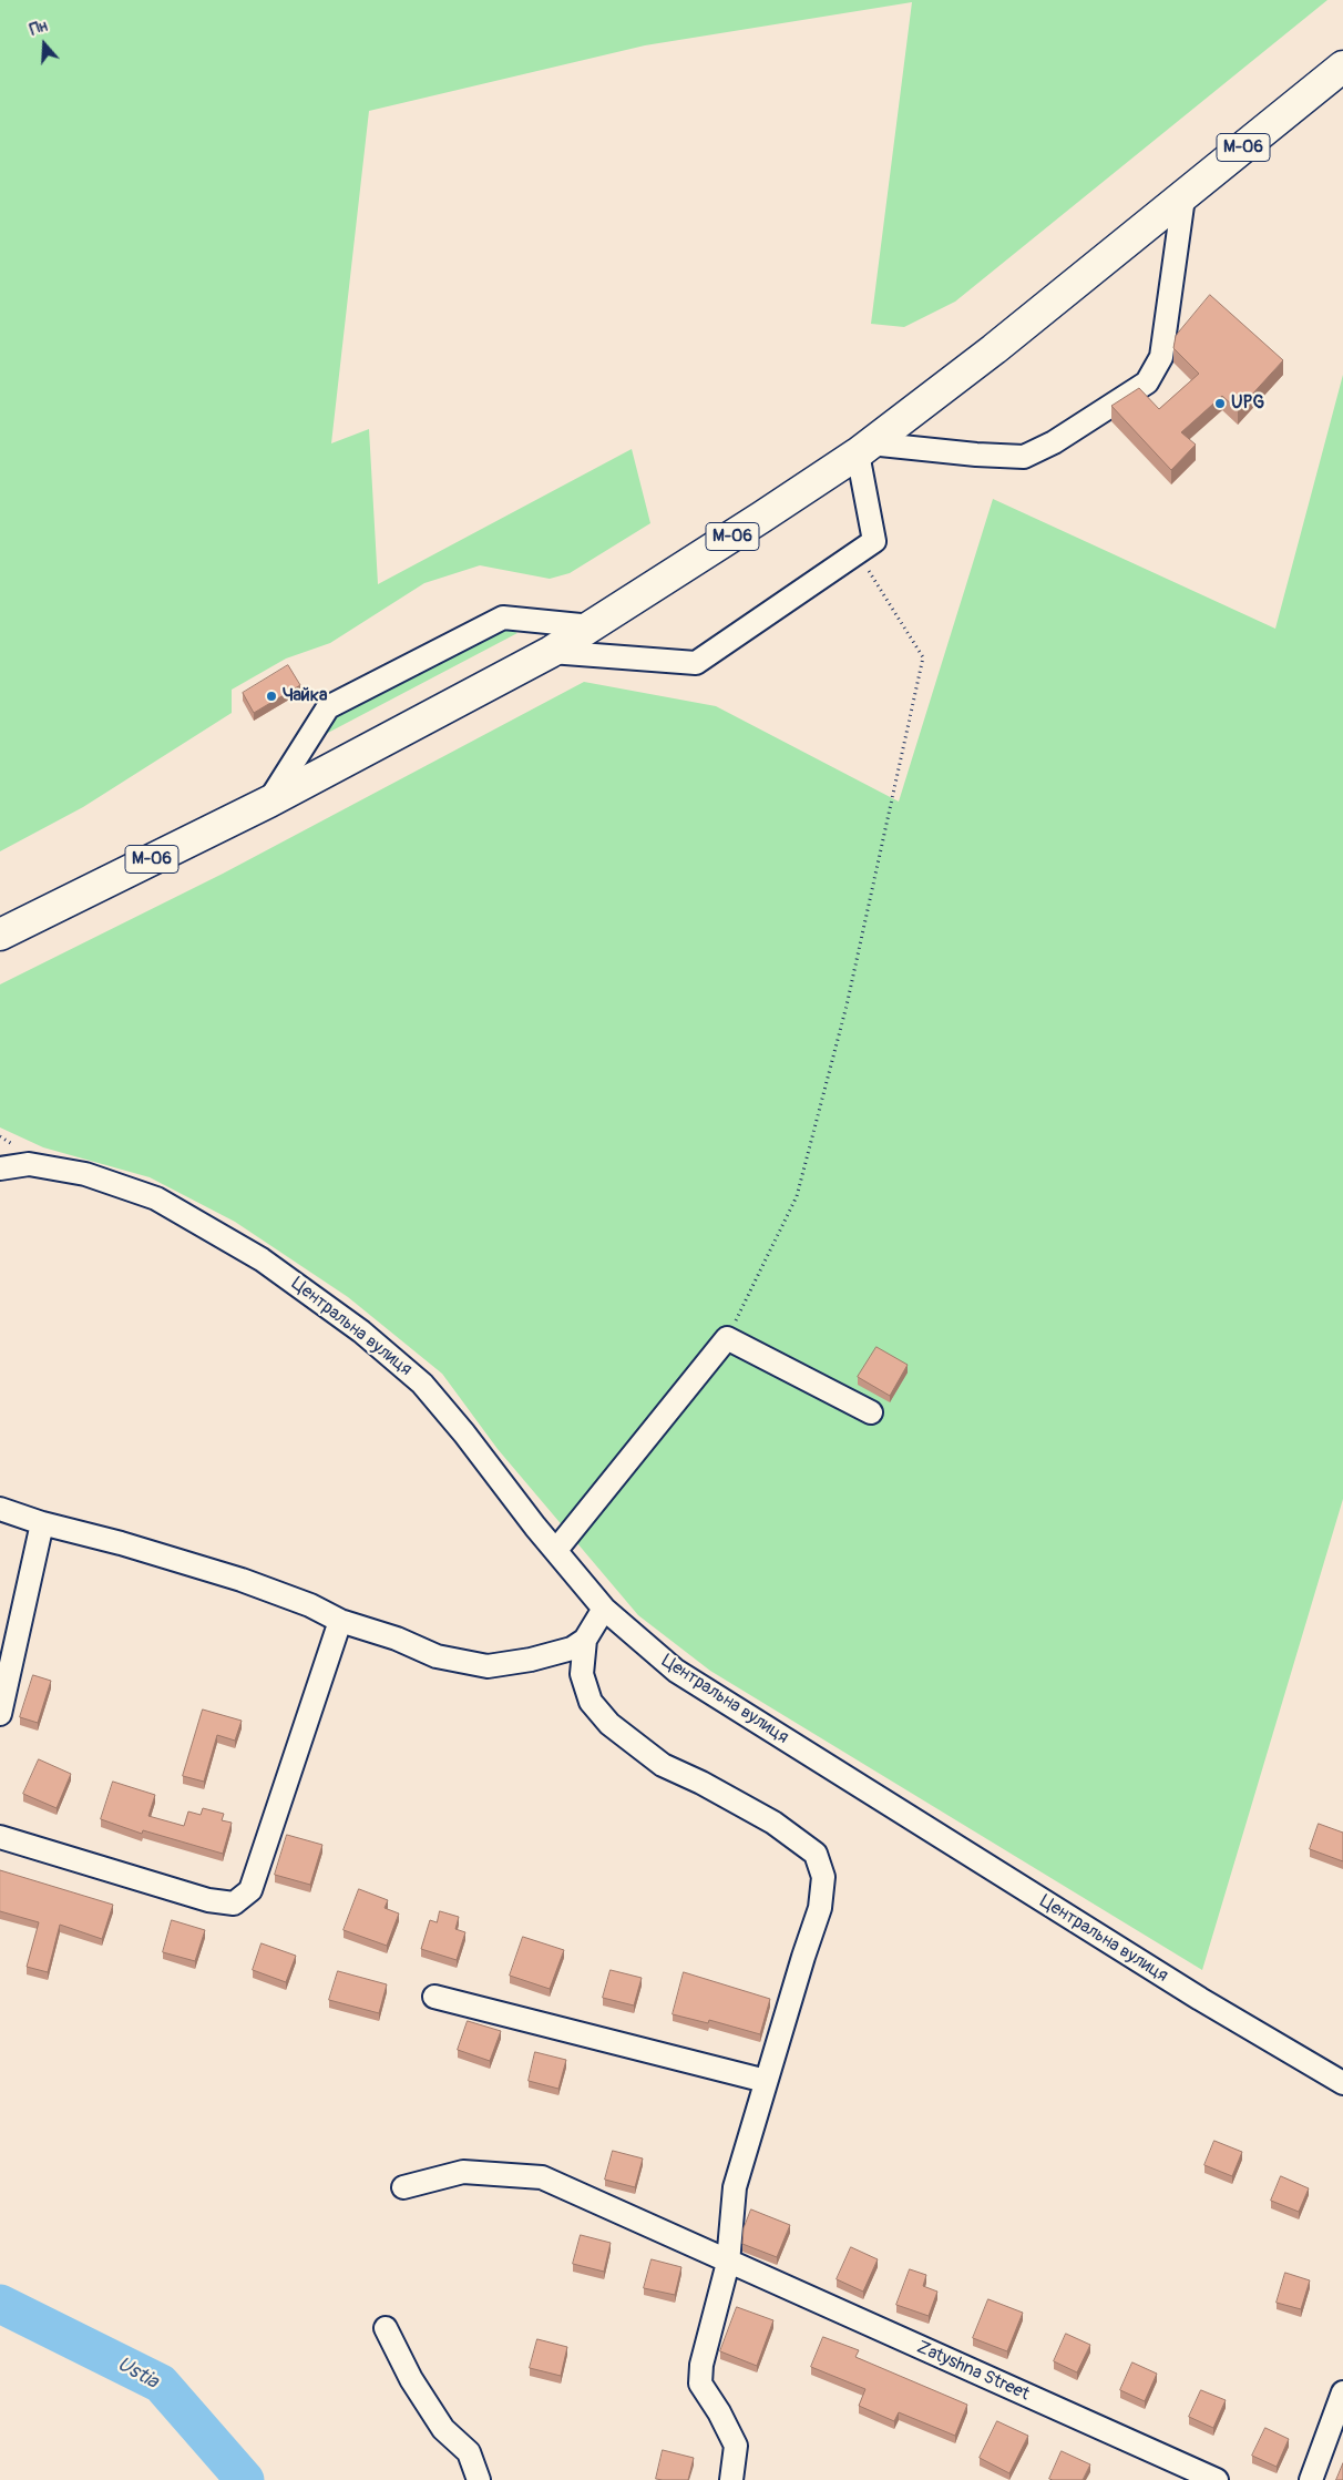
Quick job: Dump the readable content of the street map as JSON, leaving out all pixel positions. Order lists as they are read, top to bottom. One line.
{"streets":{"highway":["М-06"],"street":["Центральна вулиця","Zatyshna Street"]},"water":["Ustia"],"places":["UPG","Чайка"],"north":"top"}
